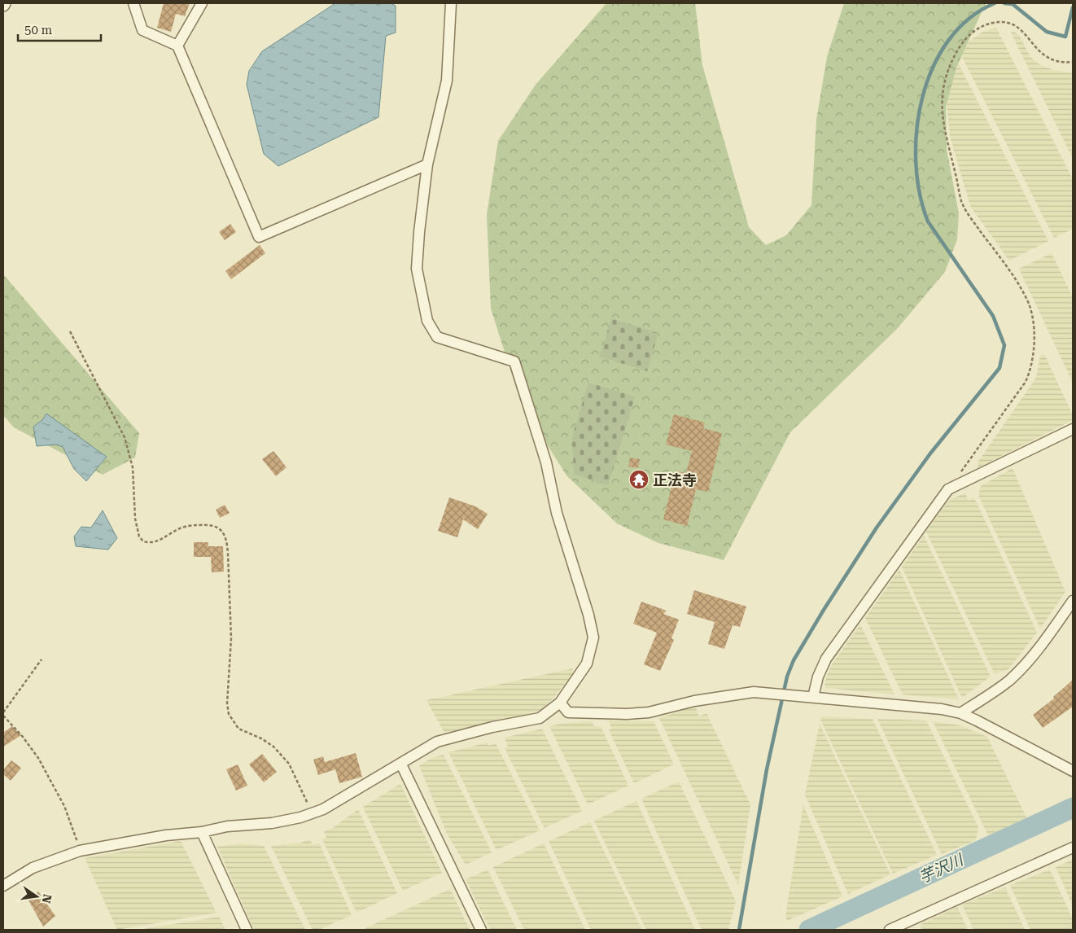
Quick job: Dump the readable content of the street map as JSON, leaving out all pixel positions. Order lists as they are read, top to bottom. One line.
{"water":["芋沢川"],"places":{"temple":["正法寺"]},"scale_bar":"50 m","north":"right"}
